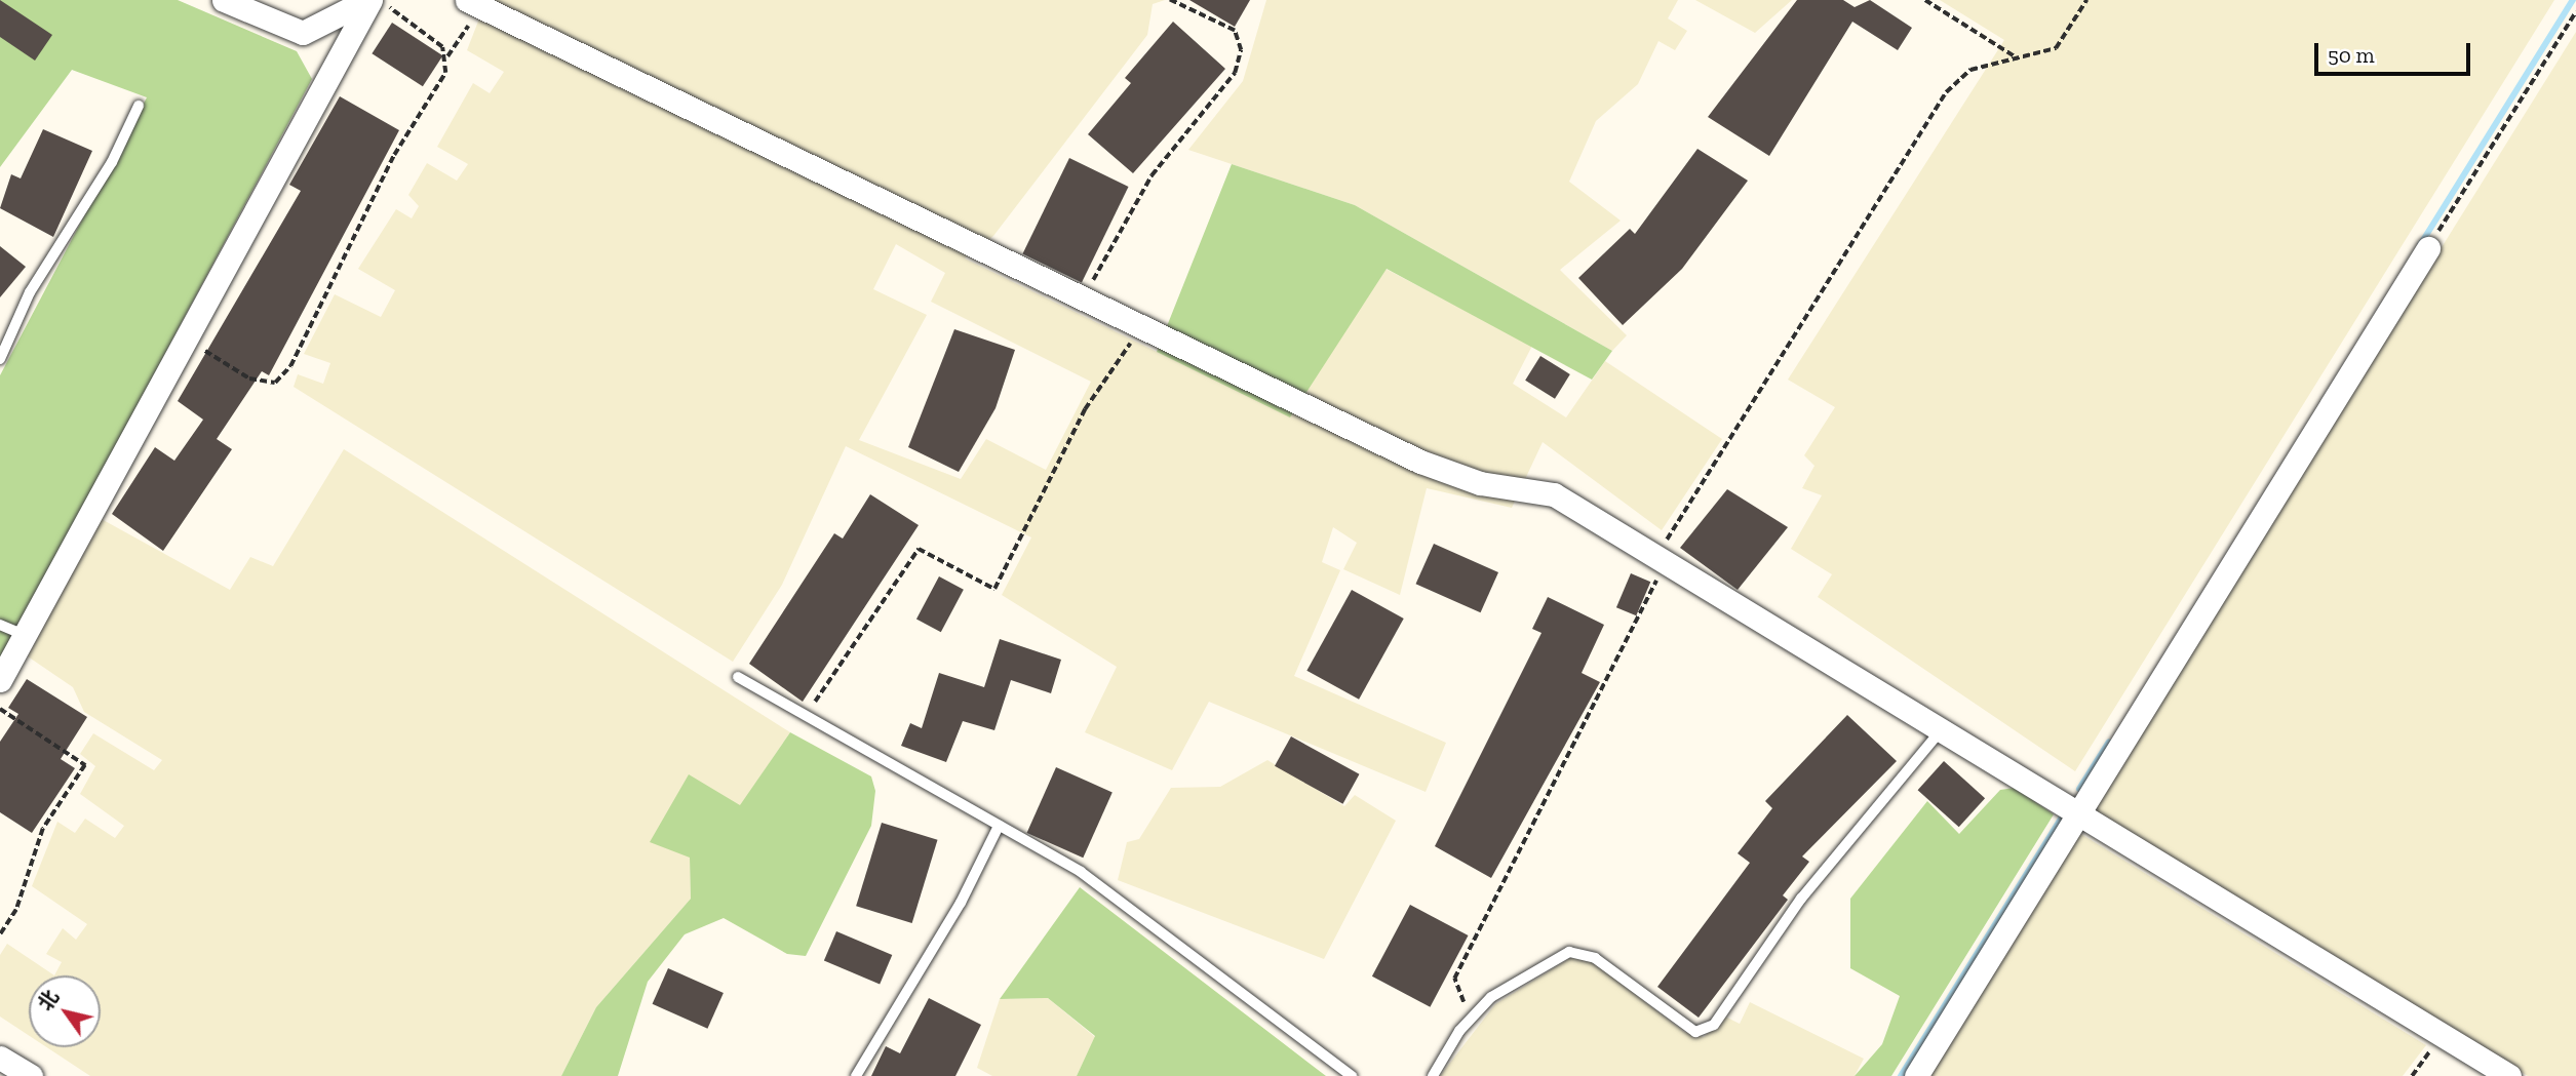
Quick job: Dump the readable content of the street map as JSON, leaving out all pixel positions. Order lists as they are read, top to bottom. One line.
{"scale_bar":"50 m","north":"top left"}
